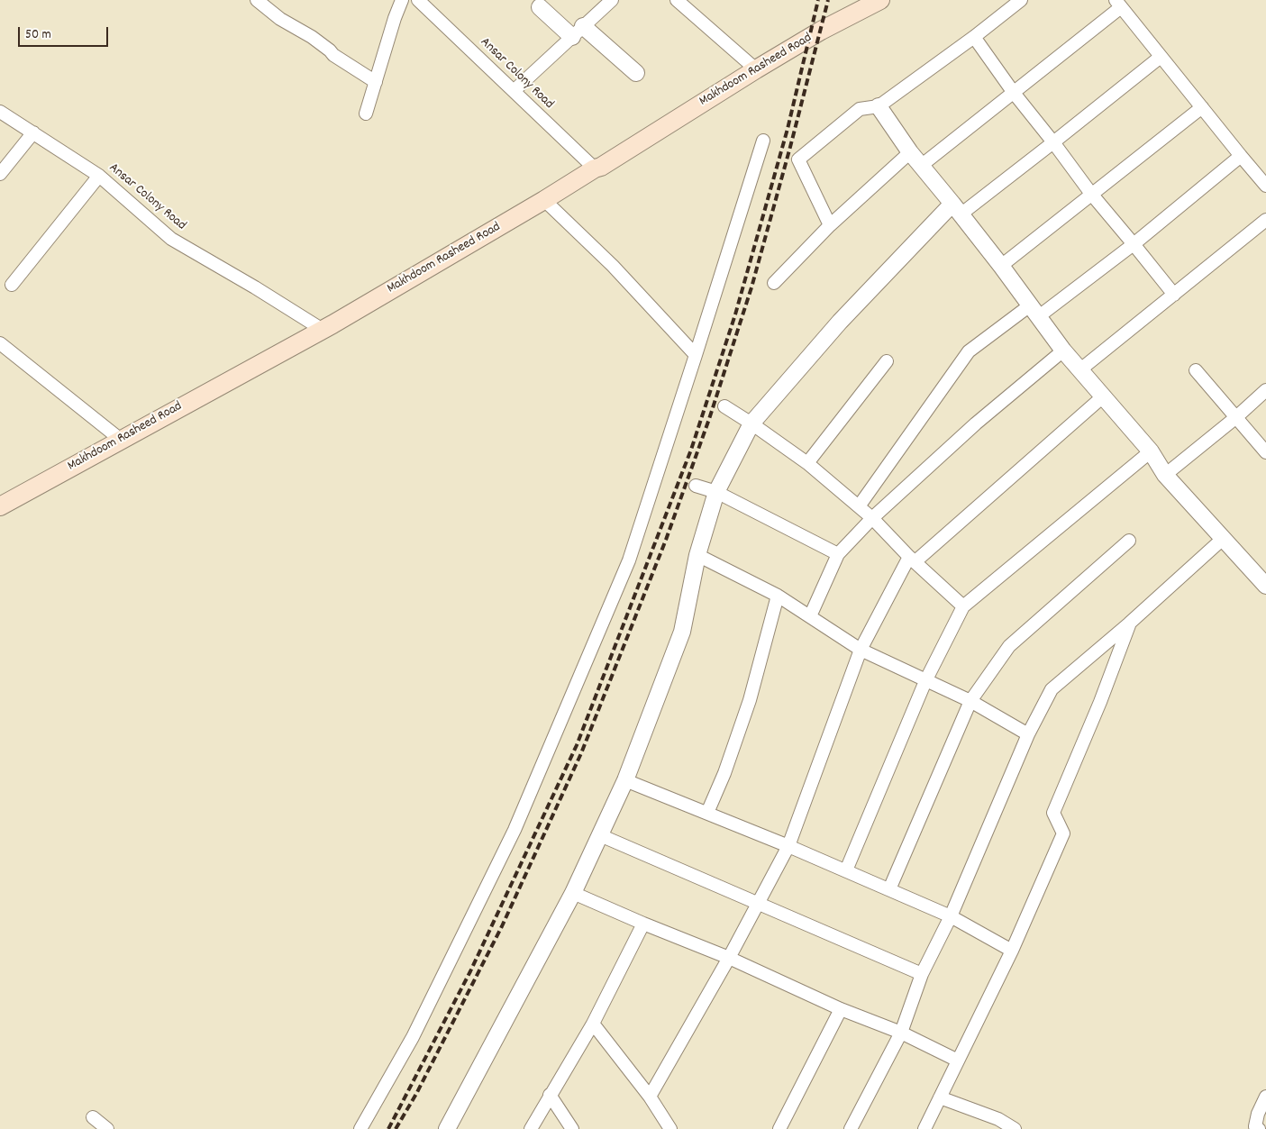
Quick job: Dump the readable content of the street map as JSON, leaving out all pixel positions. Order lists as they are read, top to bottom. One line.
{"streets":{"main road":["Makhdoom Rasheed Road"],"street":["Ansar Colony Road"]},"crossings":[["Makhdoom Rasheed Road","Ansar Colony Road"]],"scale_bar":"50 m"}
